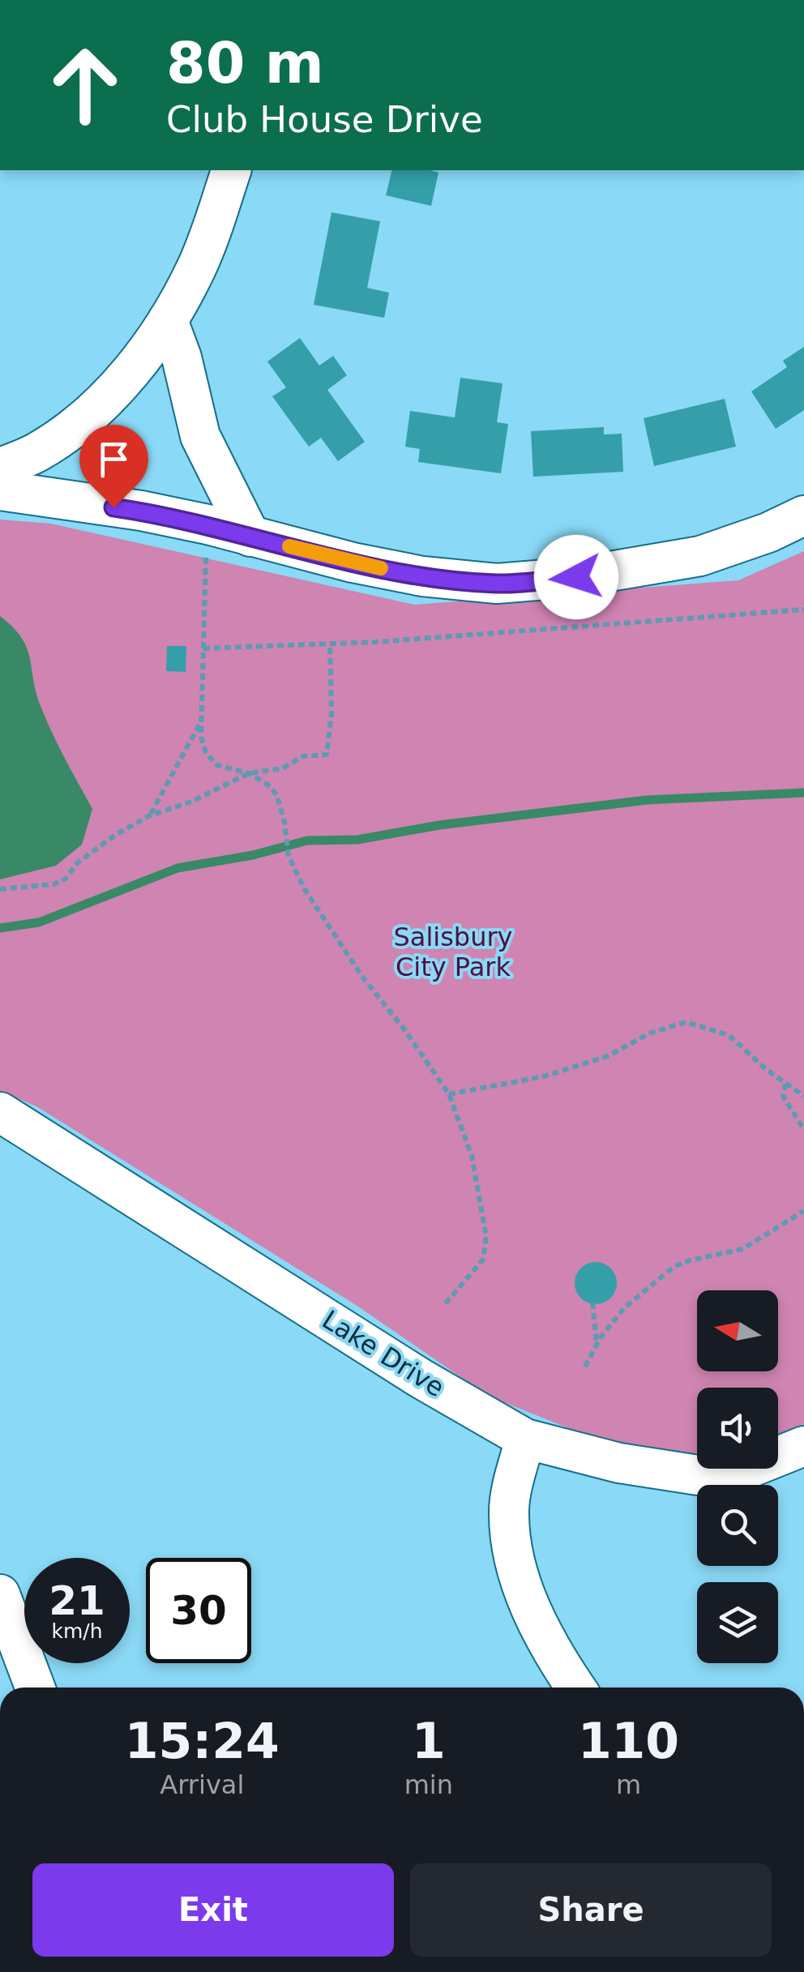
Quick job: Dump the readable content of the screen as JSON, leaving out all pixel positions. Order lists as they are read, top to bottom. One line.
{"streets":{"street":["Lake Drive"]},"parks":["Salisbury City Park"],"north":"left","page":{"turn":["80 m","Club House Drive"],"speed":"21 km/h","limit":"30","eta":["15:24","Arrival","1","min","110","m"],"buttons":["Exit","Share"]}}
